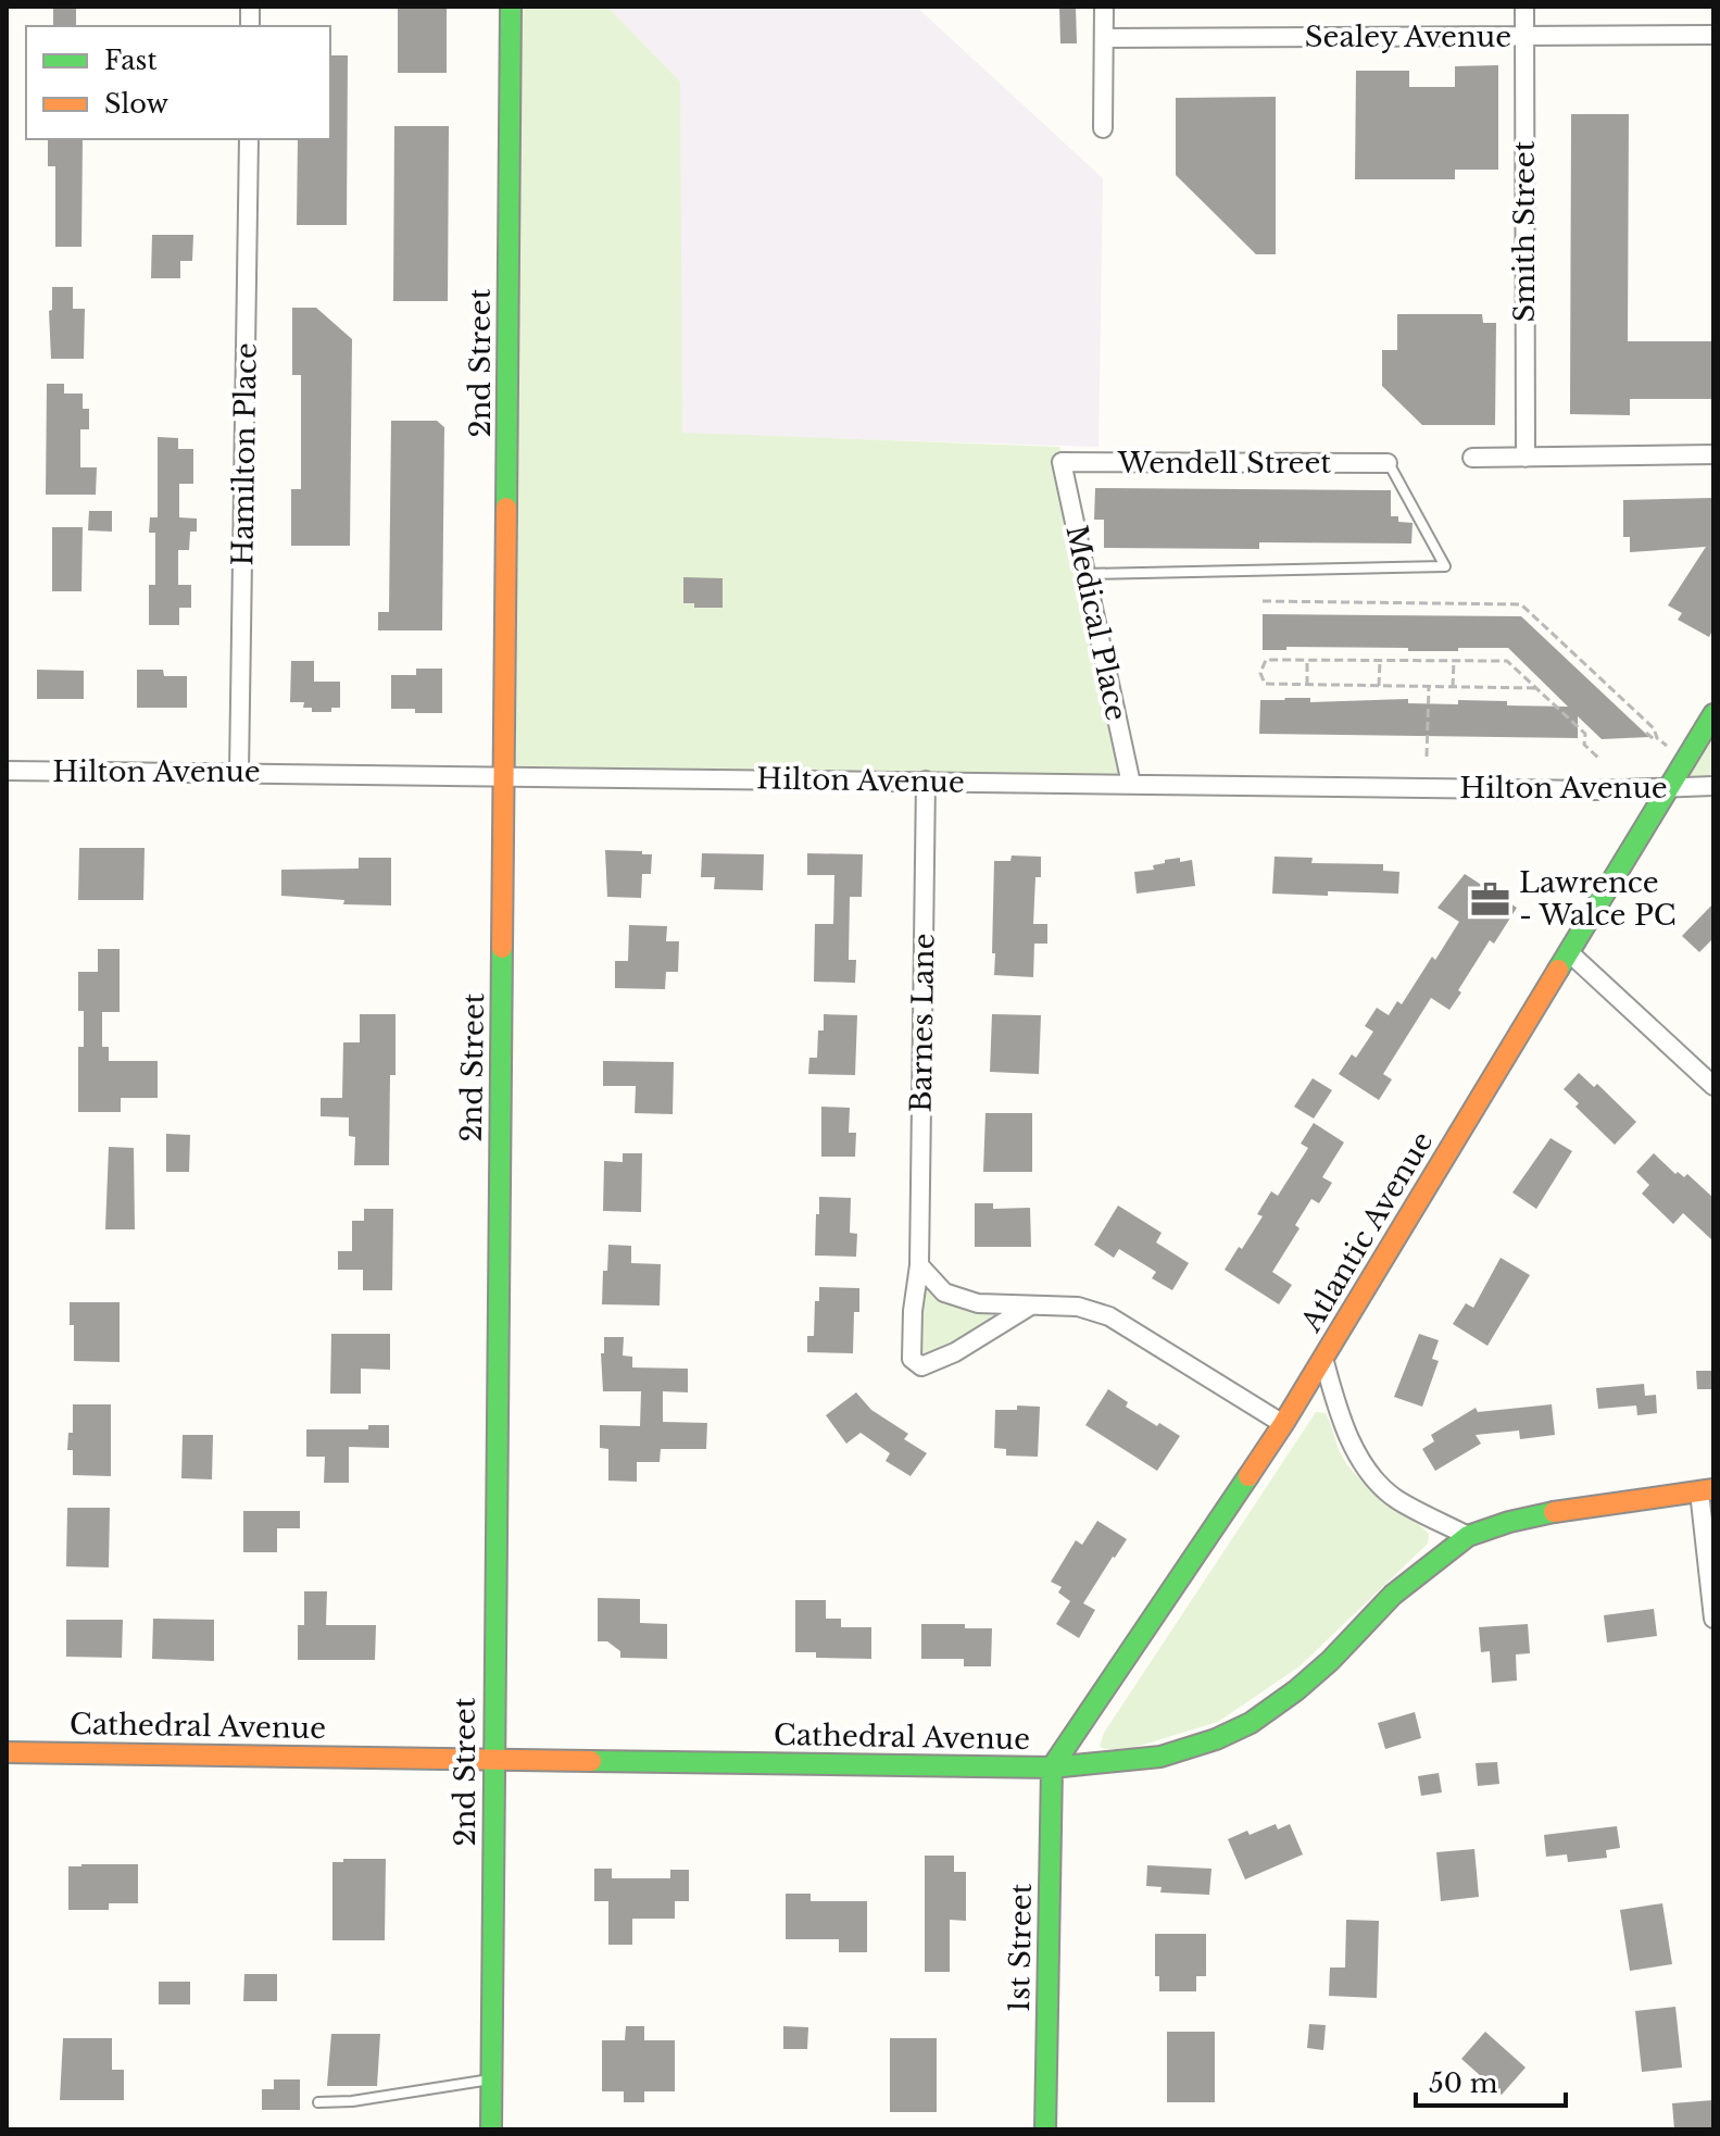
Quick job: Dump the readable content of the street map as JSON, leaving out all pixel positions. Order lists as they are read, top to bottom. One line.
{"streets":{"street":["Sealey Avenue","Smith Street","2nd Street","Hamilton Place","Wendell Street","Medical Place","Hilton Avenue","Barnes Lane","Atlantic Avenue","Cathedral Avenue","1st Street"]},"crossings":[["Sealey Avenue","Smith Street"],["2nd Street","Hilton Avenue"],["2nd Street","Cathedral Avenue"],["Hamilton Place","Hilton Avenue"],["Wendell Street","Medical Place"],["Medical Place","Hilton Avenue"],["Hilton Avenue","Barnes Lane"],["Hilton Avenue","Atlantic Avenue"],["Atlantic Avenue","Cathedral Avenue"],["Atlantic Avenue","1st Street"],["Cathedral Avenue","1st Street"]],"places":{"office":["Lawrence - Walce PC"]},"legend":["Fast","Slow"],"scale_bar":"50 m"}
